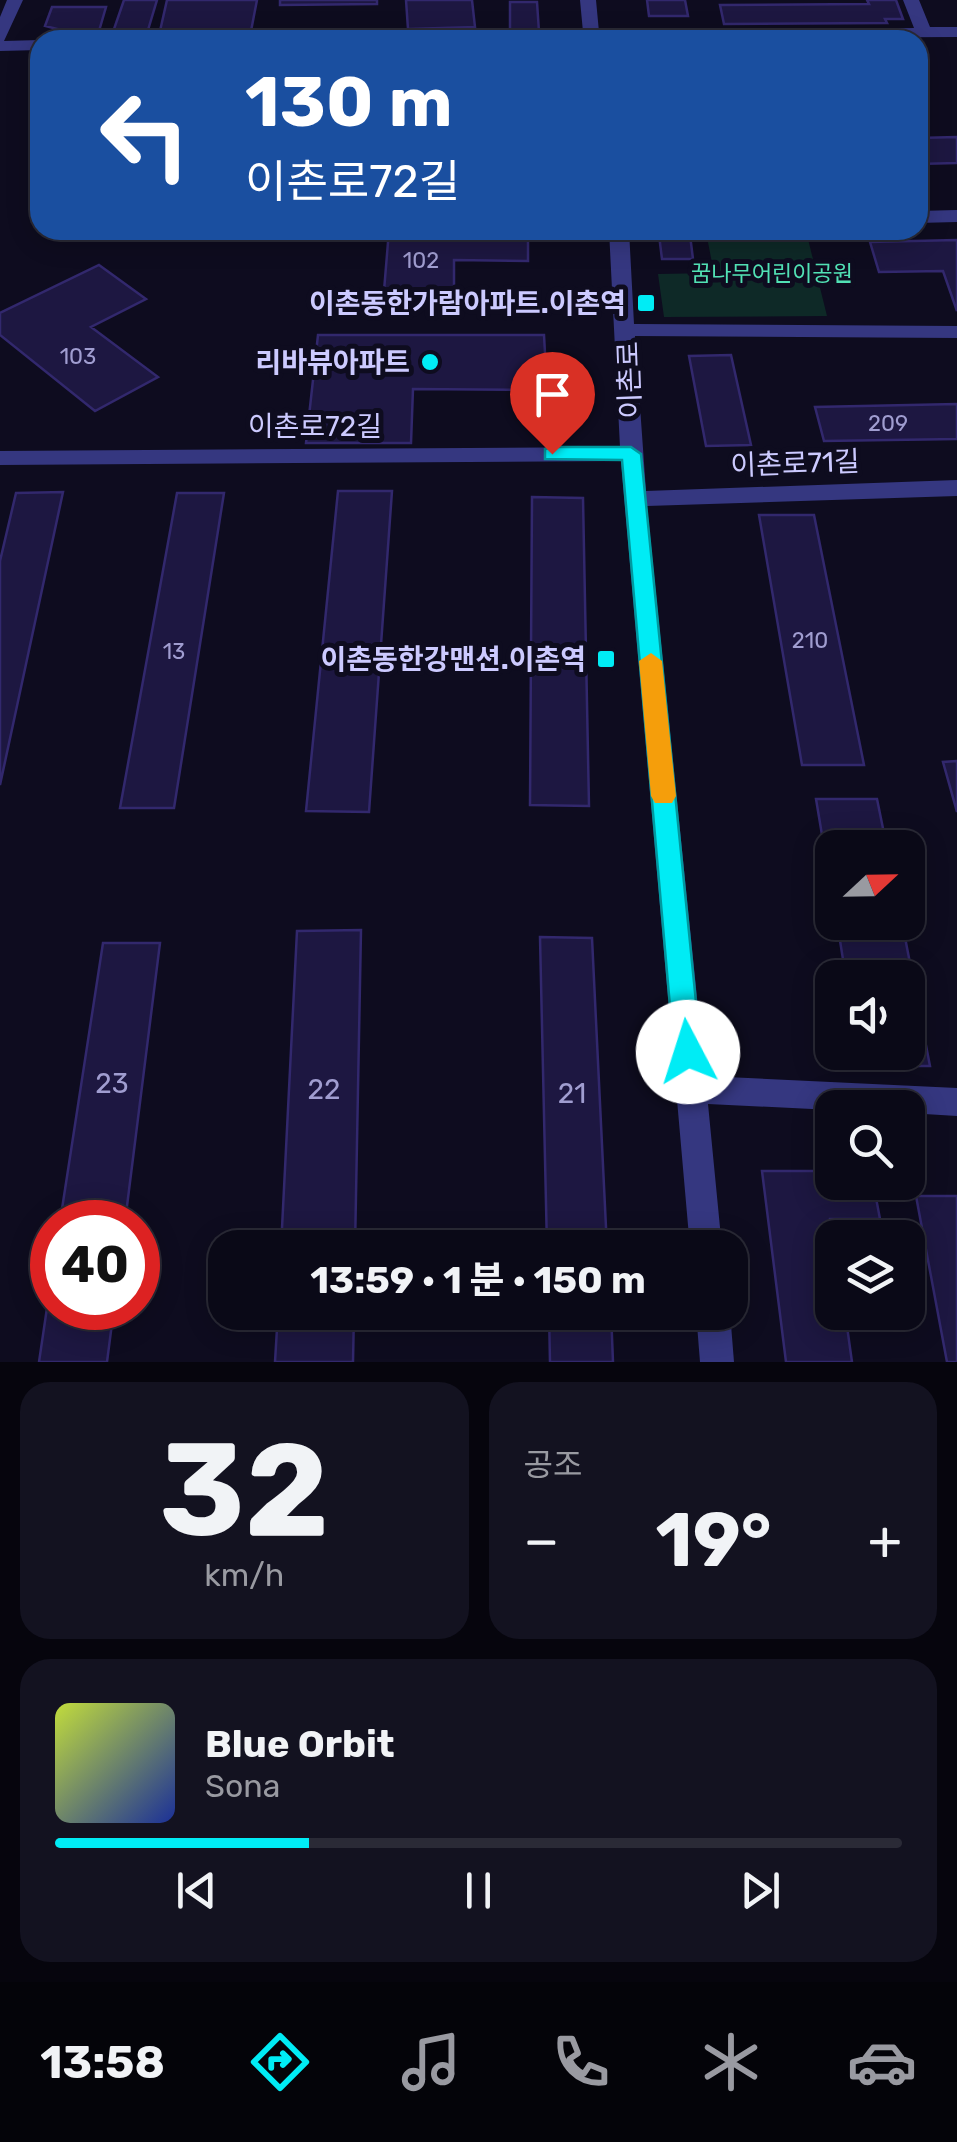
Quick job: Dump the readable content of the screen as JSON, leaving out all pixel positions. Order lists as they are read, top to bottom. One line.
{"streets":{"street":["이촌로","이촌로72길","이촌로71길"]},"crossings":[["이촌로","이촌로72길"],["이촌로","이촌로71길"]],"parks":["꿈나무어린이공원"],"places":{"transit":["이촌동한가람아파트.이촌역","이촌동한강맨션.이촌역"],"other":["리바뷰아파트"]},"house_numbers":["102","103","209","210","13","23","22","21"],"north":"right","page":{"turn":["130 m","이촌로72길"],"limit":"40","trip":"13:59 · 1 분 · 150 m","tile":[["32","km/h"],"공조"],"heat":["−","19°","+"],"song":["Blue Orbit","Sona"],"tabs":"13:58"}}
